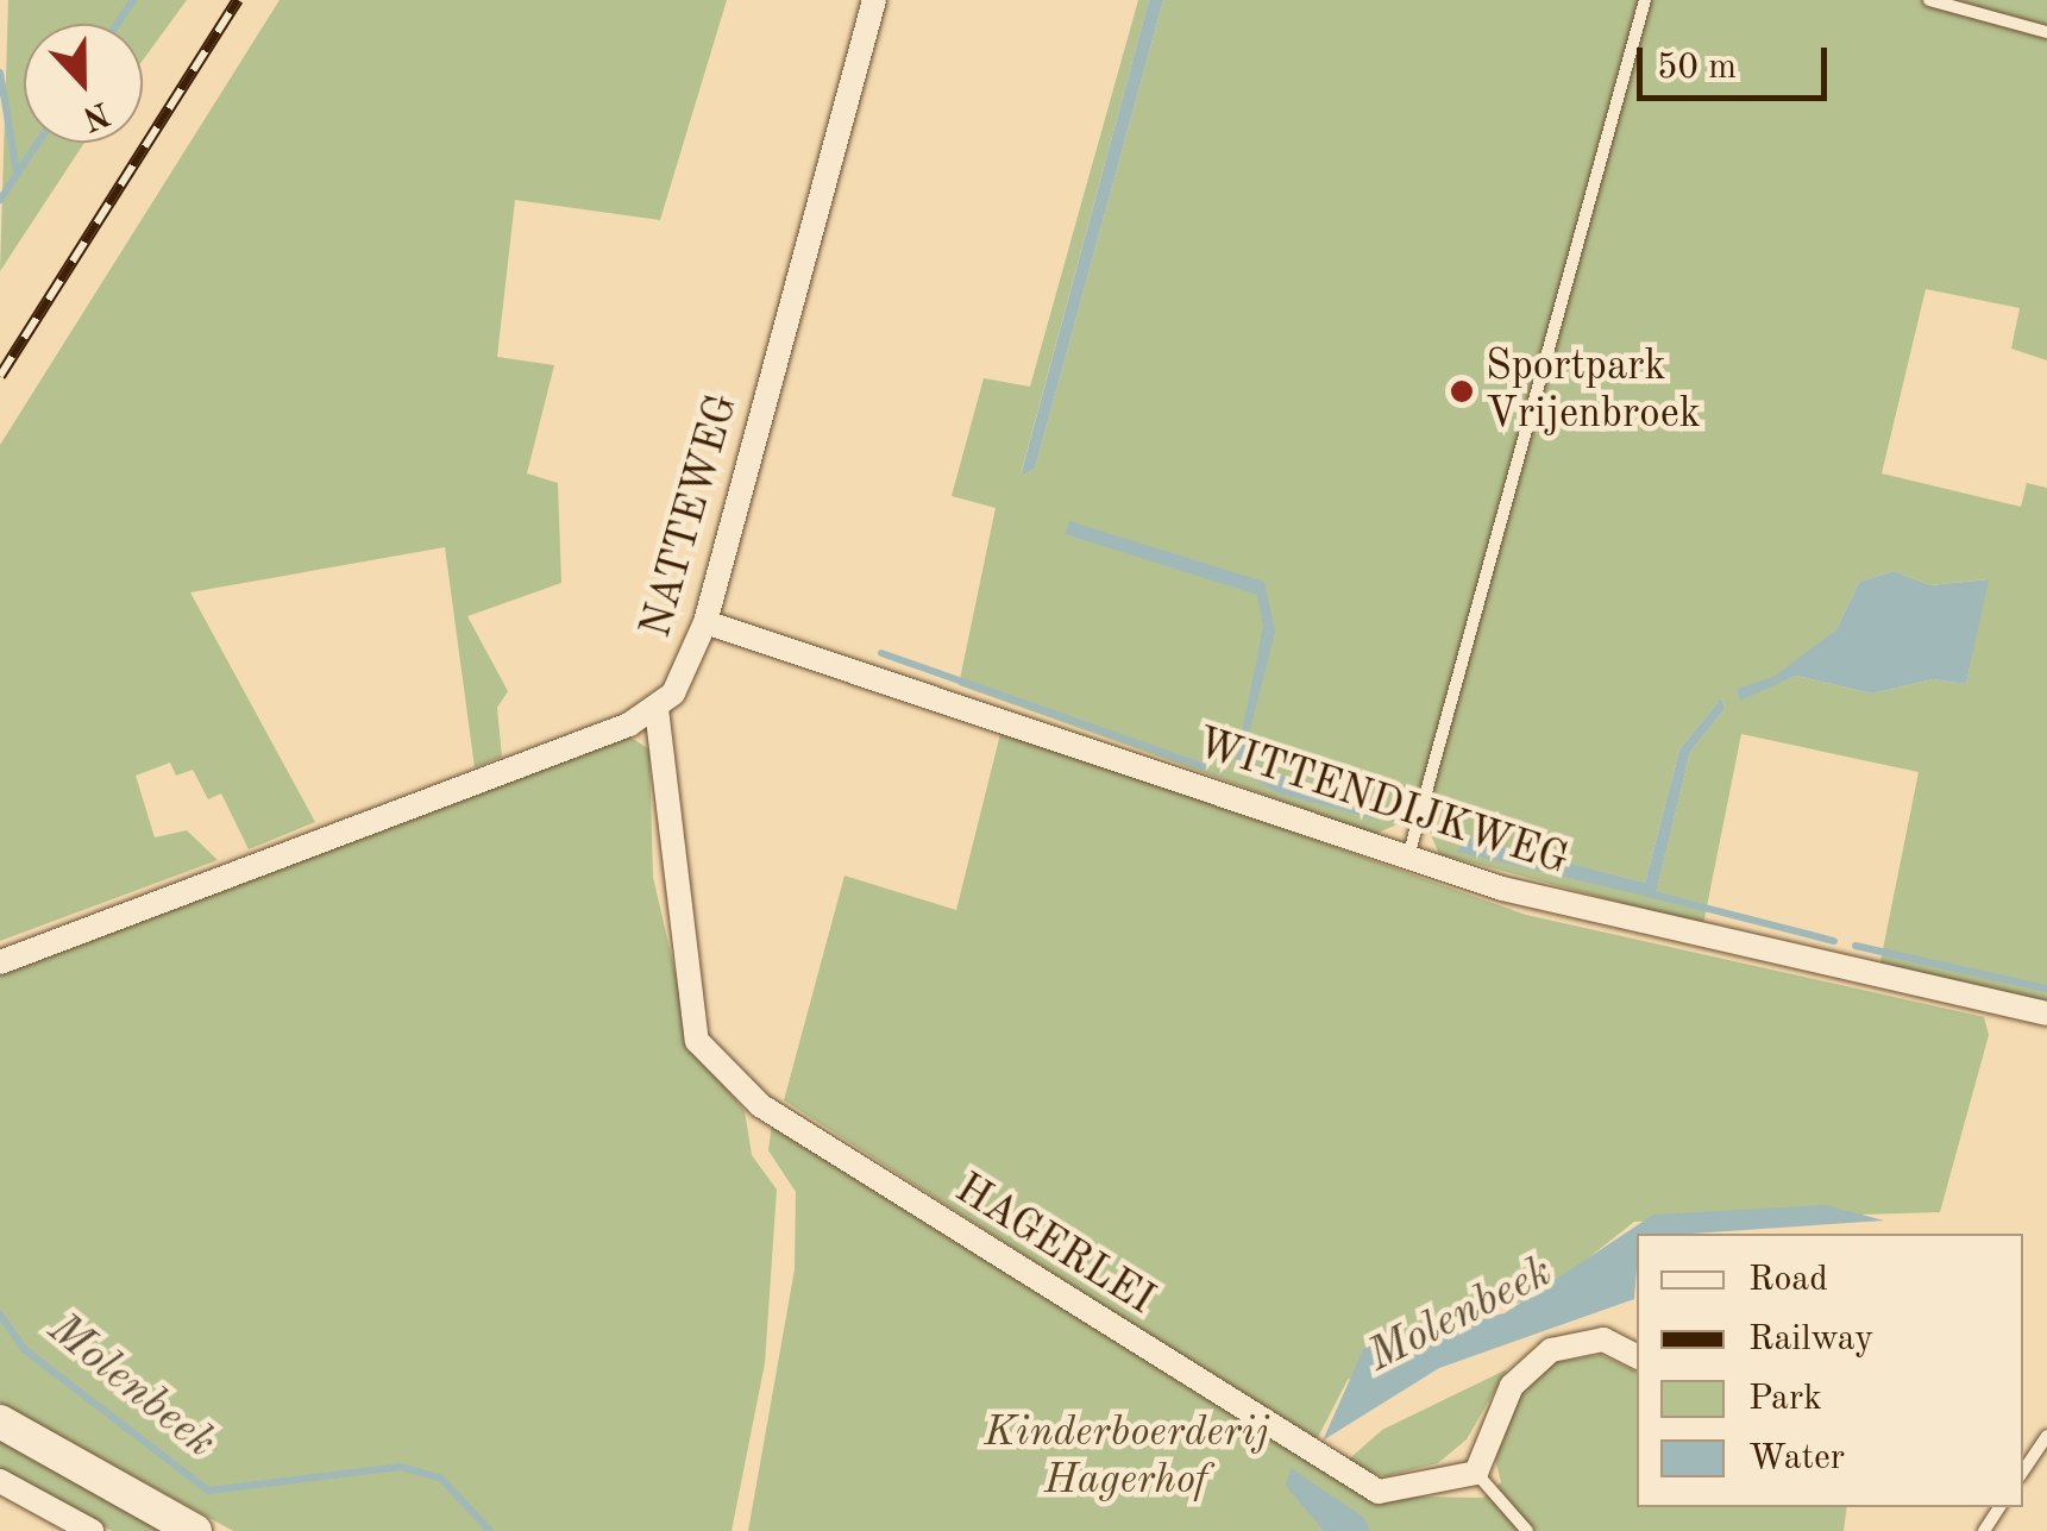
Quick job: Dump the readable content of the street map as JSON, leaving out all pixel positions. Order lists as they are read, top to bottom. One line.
{"streets":{"street":["NATTEWEG","WITTENDIJKWEG","HAGERLEI"]},"crossings":[["NATTEWEG","WITTENDIJKWEG"],["NATTEWEG","HAGERLEI"]],"water":["Molenbeek"],"parks":["Kinderboerderij Hagerhof"],"places":["Sportpark Vrijenbroek"],"legend":["Road","Railway","Park","Water"],"scale_bar":"50 m","north":"bottom"}
